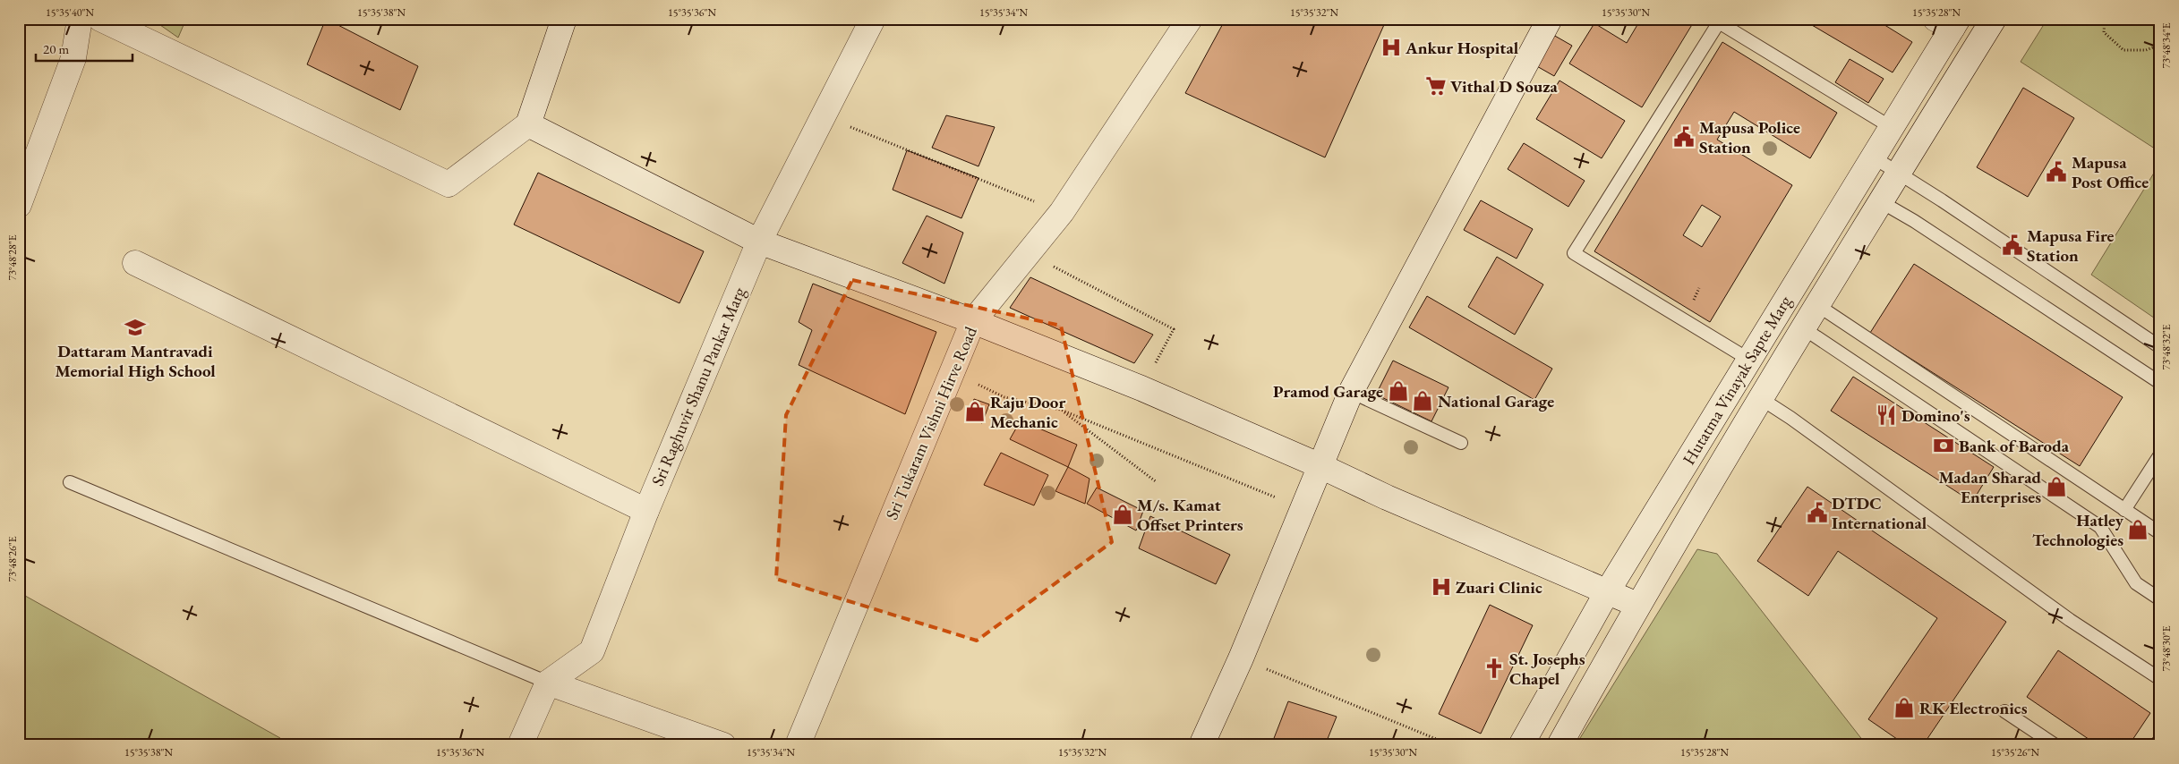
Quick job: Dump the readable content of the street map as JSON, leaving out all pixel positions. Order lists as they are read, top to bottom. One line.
{"streets":{"street":["Hutatma Vinayak Sapte Marg","Sri Raghuvir Shanu Pankar Marg","Sri Tukaram Vishni Hirve Road"]},"places":{"hospital":["Ankur Hospital","Zuari Clinic"],"supermarket":["Vithal D Souza"],"public building":["Mapusa Police Station","Mapusa Post Office","Mapusa Fire Station","DTDC International"],"school or university":["Dattaram Mantravadi Memorial High School"],"shop":["Pramod Garage","National Garage","Raju Door Mechanic","Madan Sharad Enterprises","M/s. Kamat Offset Printers","Hatley Technologies","RK Electronics"],"restaurant":["Domino's"],"bank":["Bank of Baroda"],"church":["St. Josephs Chapel"]},"scale_bar":"20 m","coordinates":["15°35'40\"N","15°35'38\"N","15°35'36\"N","15°35'34\"N","15°35'32\"N","15°35'30\"N","15°35'28\"N","73°48'34\"E","73°48'28\"E","73°48'32\"E","73°48'26\"E","73°48'30\"E","15°35'26\"N"]}
